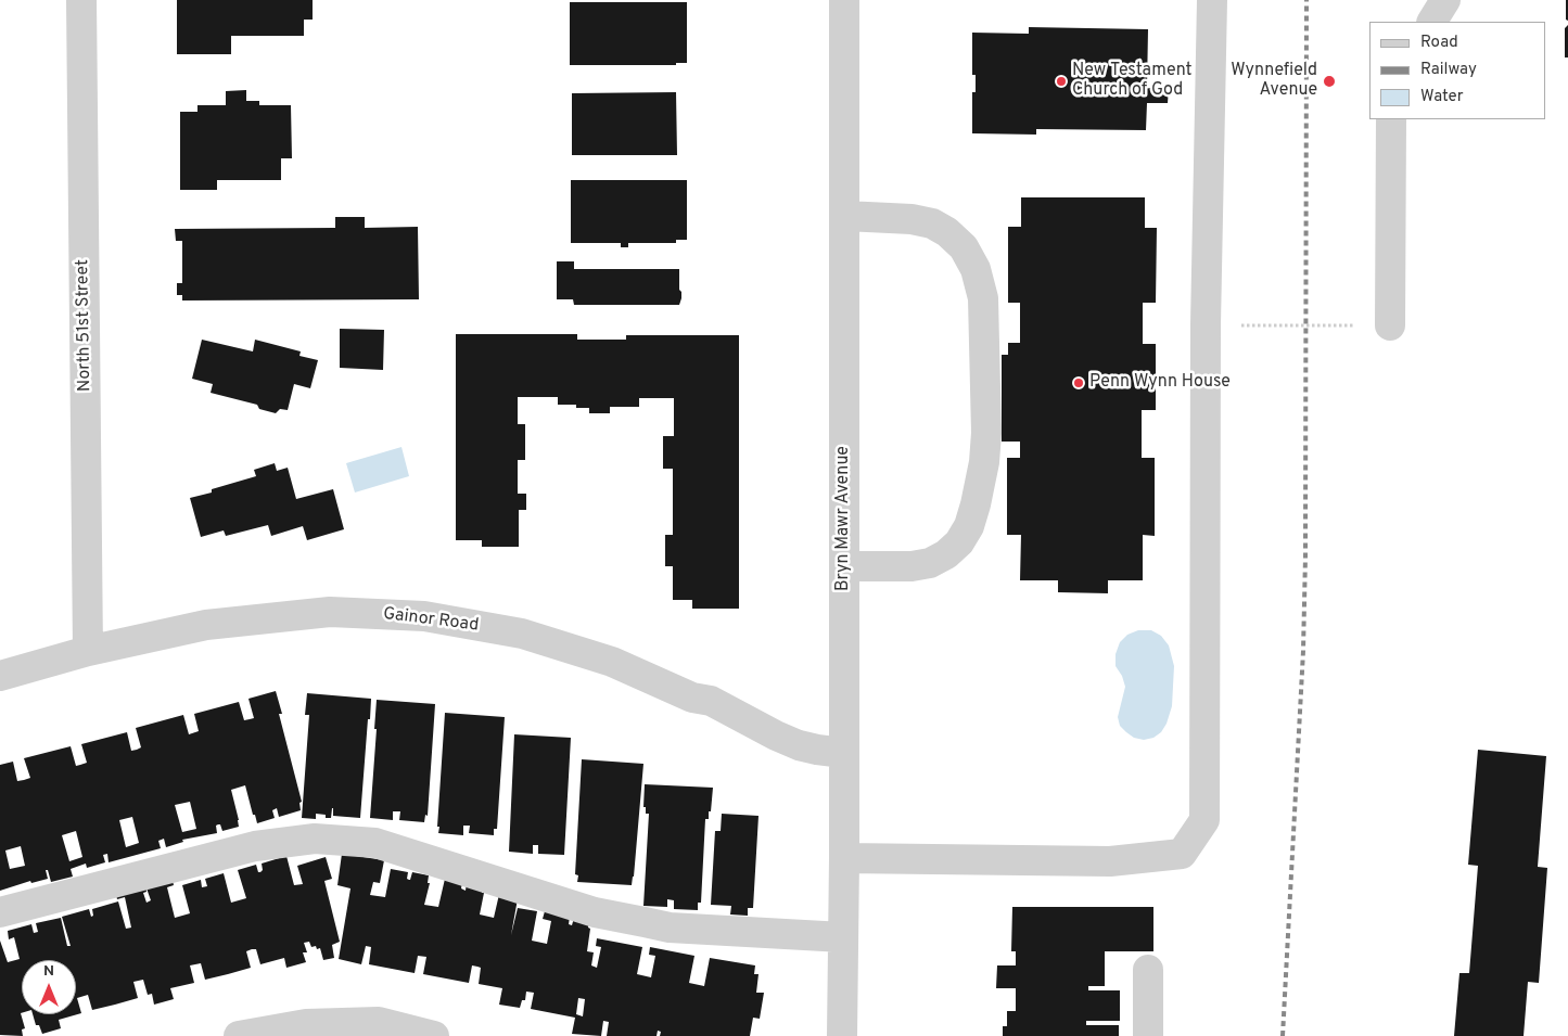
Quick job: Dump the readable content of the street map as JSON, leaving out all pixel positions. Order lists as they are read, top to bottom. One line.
{"streets":{"street":["North 51st Street","Bryn Mawr Avenue","Gainor Road"]},"crossings":[["North 51st Street","Gainor Road"],["Bryn Mawr Avenue","Gainor Road"]],"places":["New Testament Church of God","Wynnefield Avenue","Penn Wynn House"],"legend":["Road","Railway","Water"],"north":"top"}
